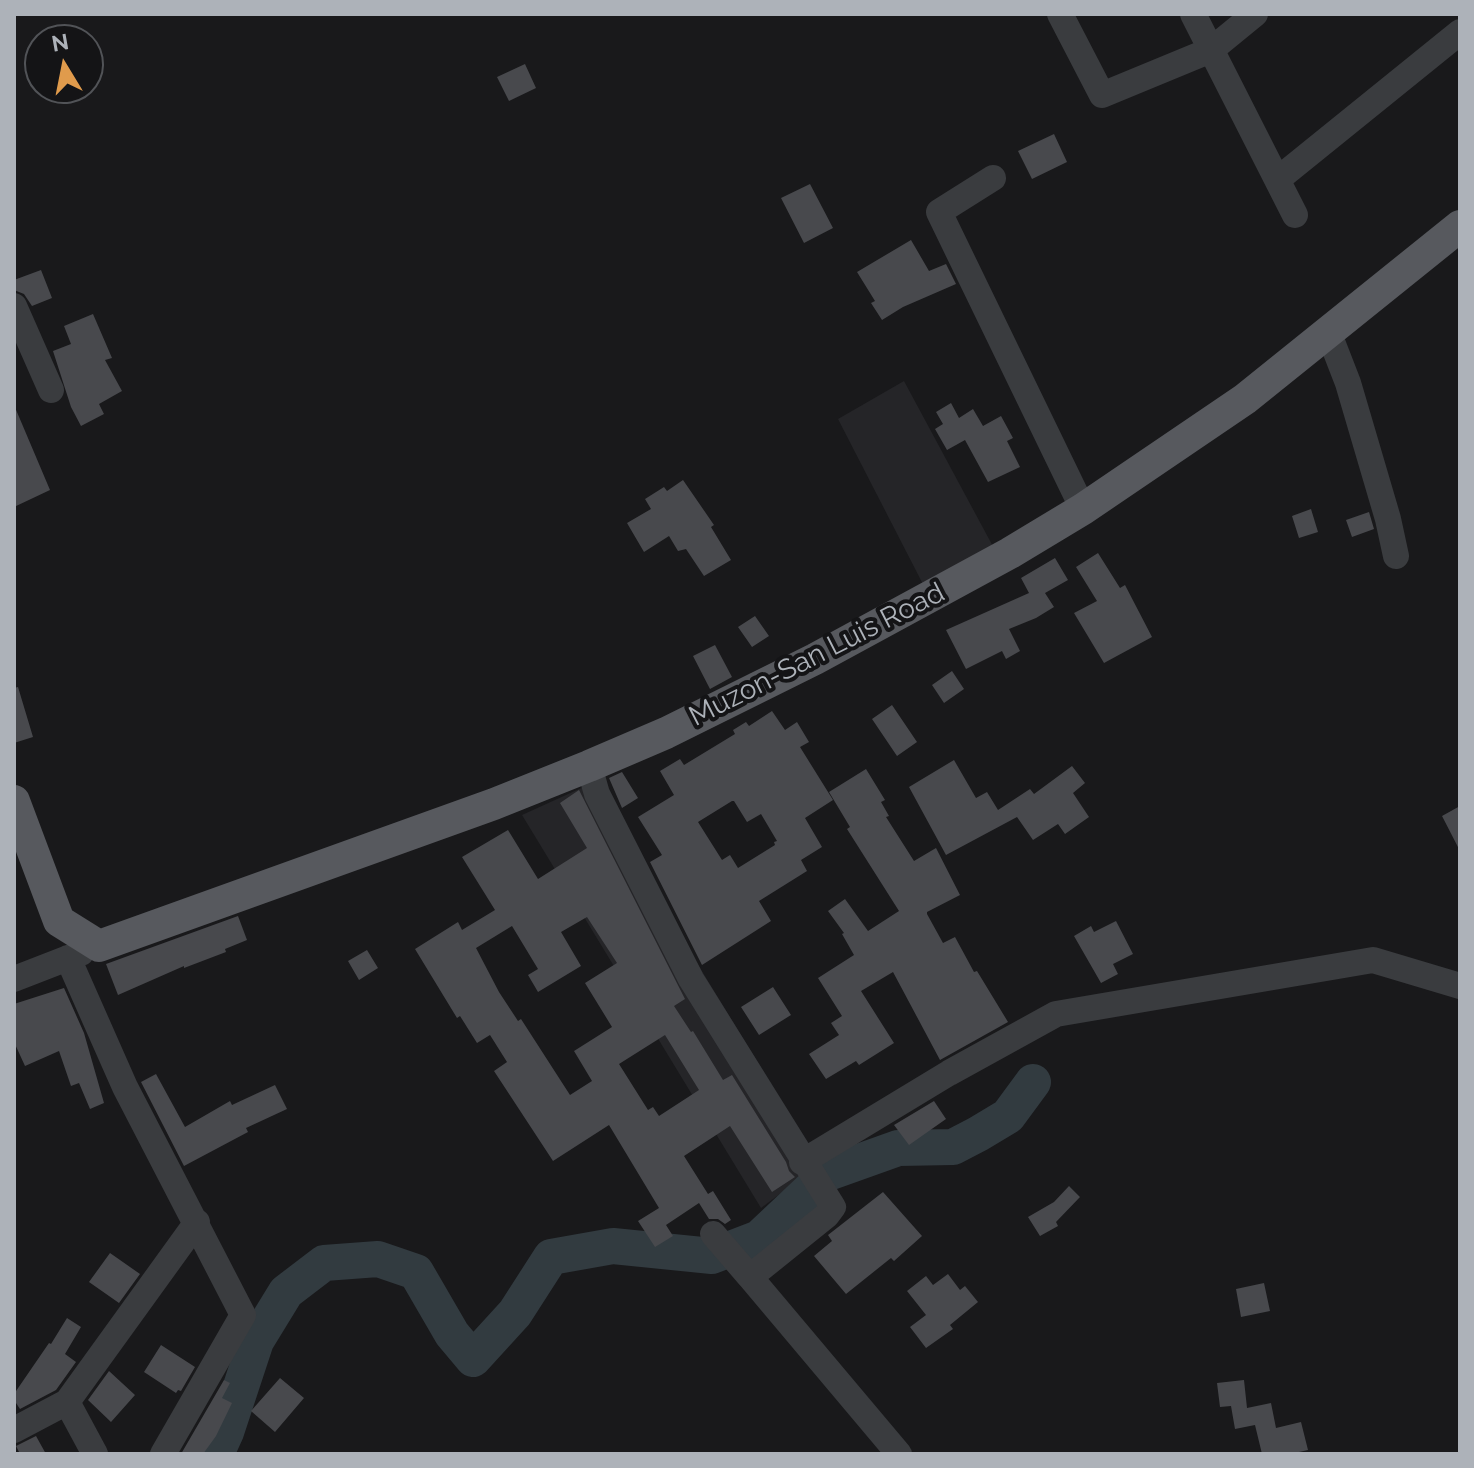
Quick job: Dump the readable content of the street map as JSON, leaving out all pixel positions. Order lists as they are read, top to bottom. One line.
{"streets":{"main road":["Muzon-San Luis Road"]},"north":"top"}
